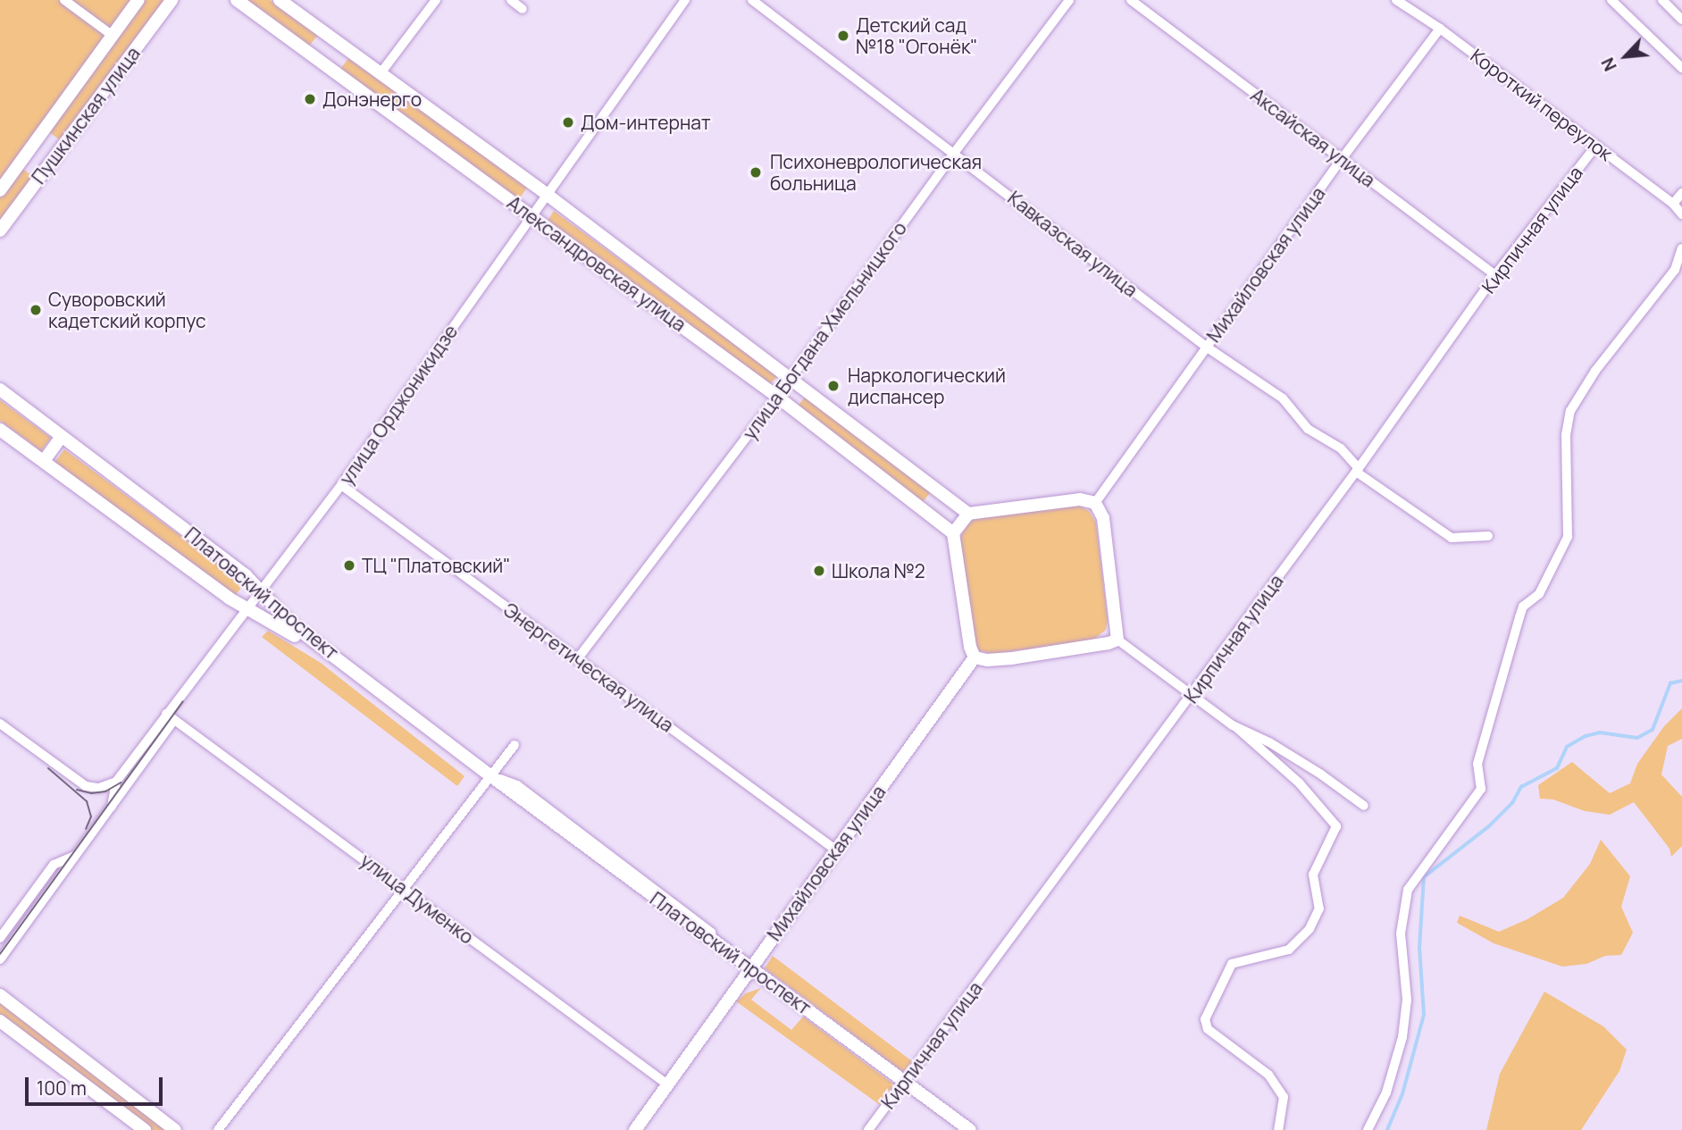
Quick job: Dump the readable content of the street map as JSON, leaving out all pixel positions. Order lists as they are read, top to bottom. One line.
{"streets":{"street":["Короткий переулок","Пушкинская улица","Аксайская улица","Кирпичная улица","Кавказская улица","Александровская улица","Михайловская улица","улица Богдана Хмельницкого","улица Орджоникидзе","Платовский проспект","Энергетическая улица","улица Думенко"]},"crossings":[["Короткий переулок","Кирпичная улица"],["Короткий переулок","Михайловская улица"],["Аксайская улица","Кирпичная улица"],["Аксайская улица","Михайловская улица"],["Кирпичная улица","Кавказская улица"],["Кирпичная улица","Платовский проспект"],["Кавказская улица","Михайловская улица"],["Кавказская улица","улица Богдана Хмельницкого"],["Александровская улица","улица Богдана Хмельницкого"],["Александровская улица","улица Орджоникидзе"],["Михайловская улица","Платовский проспект"],["Михайловская улица","Энергетическая улица"],["Михайловская улица","улица Думенко"],["улица Богдана Хмельницкого","Энергетическая улица"],["улица Орджоникидзе","Платовский проспект"],["улица Орджоникидзе","Энергетическая улица"],["улица Орджоникидзе","улица Думенко"]],"places":["Детский сад №18 \"Огонёк\"","Донэнерго","Дом-интернат","Психоневрологическая больница","Суворовский кадетский корпус","Наркологический диспансер","ТЦ \"Платовский\"","Школа №2"],"scale_bar":"100 m","north":"bottom left"}
